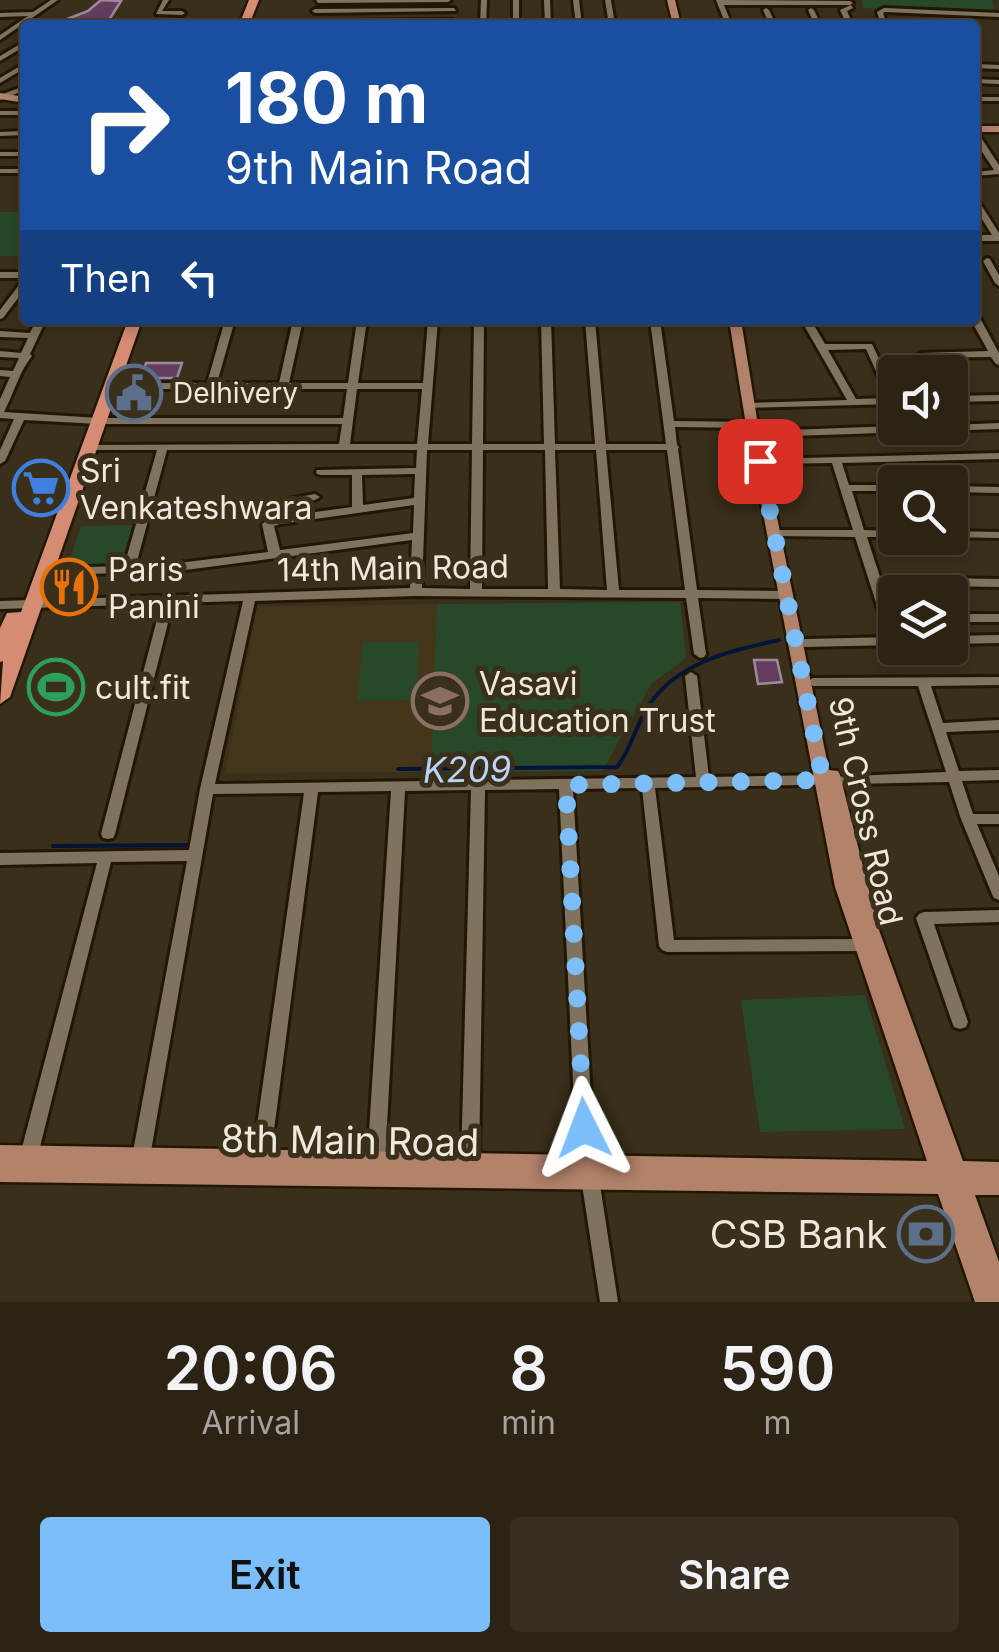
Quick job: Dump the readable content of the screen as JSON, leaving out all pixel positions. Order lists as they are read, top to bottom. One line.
{"streets":{"main road":["9th Cross Road","8th Main Road"],"street":["14th Main Road"]},"crossings":[["14th Main Road","9th Cross Road"],["9th Cross Road","8th Main Road"]],"water":["K209"],"places":{"public building":["Delhivery"],"supermarket":["Sri Venkateshwara"],"restaurant":["Paris Panini"],"sports":["cult.fit"],"school or university":["Vasavi Education Trust"],"bank":["CSB Bank"]},"page":{"turn":["180 m","9th Main Road"],"then":"Then","eta":["20:06","Arrival","8","min","590","m"],"buttons":["Exit","Share"]}}
